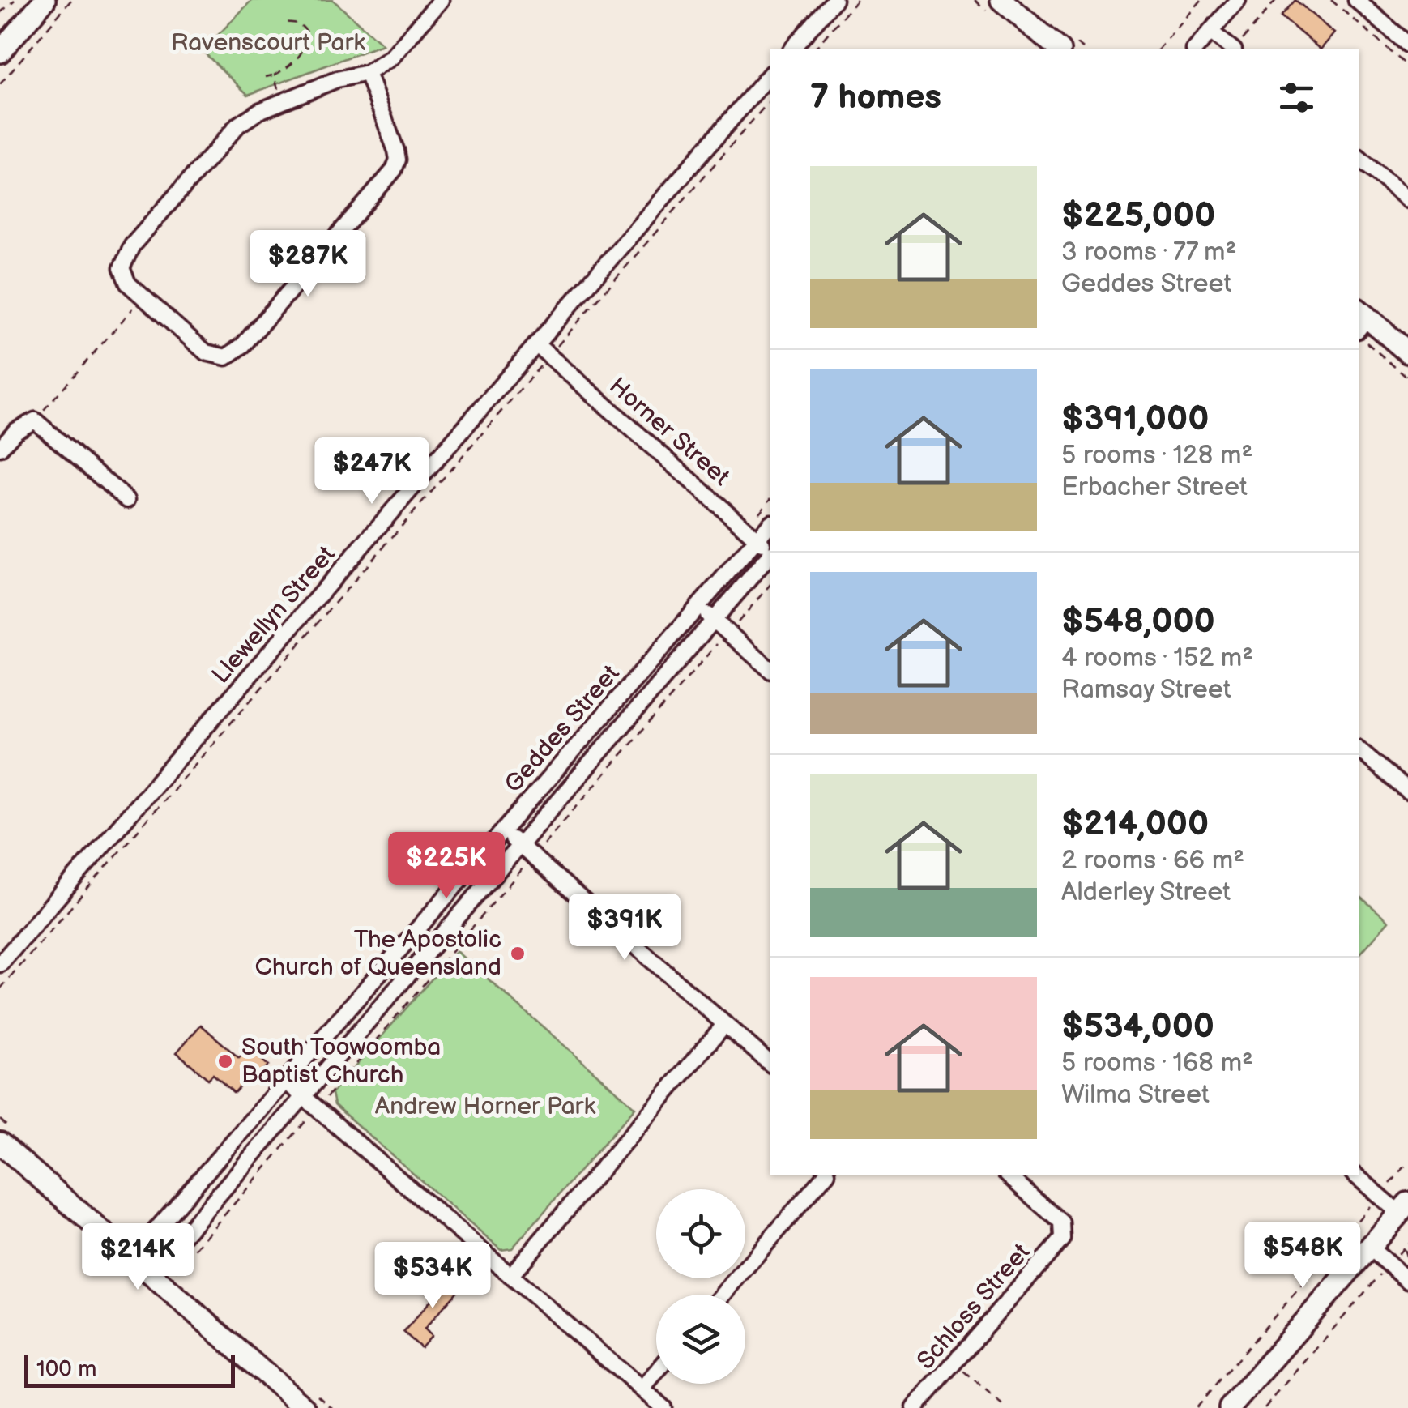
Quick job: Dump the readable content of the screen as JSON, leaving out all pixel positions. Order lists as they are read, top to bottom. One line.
{"streets":{"street":["Horner Street","Llewellyn Street","Geddes Street","Schloss Street"]},"crossings":[["Horner Street","Llewellyn Street"],["Horner Street","Geddes Street"]],"parks":["Ravenscourt Park","Andrew Horner Park"],"places":["The Apostolic Church of Queensland","South Toowoomba Baptist Church"],"scale_bar":"100 m","page":{"heading":"7 homes","list":[{"name":"$225,000","note":"3 rooms · 77 m² · Geddes Street"},{"name":"$391,000","note":"5 rooms · 128 m² · Erbacher Street"},{"name":"$548,000","note":"4 rooms · 152 m² · Ramsay Street"},{"name":"$214,000","note":"2 rooms · 66 m² · Alderley Street"},{"name":"$534,000","note":"5 rooms · 168 m² · Wilma Street"}],"price":["$287K","$247K","$225K","$391K","$548K","$214K","$534K"],"scale":"100 m"}}
